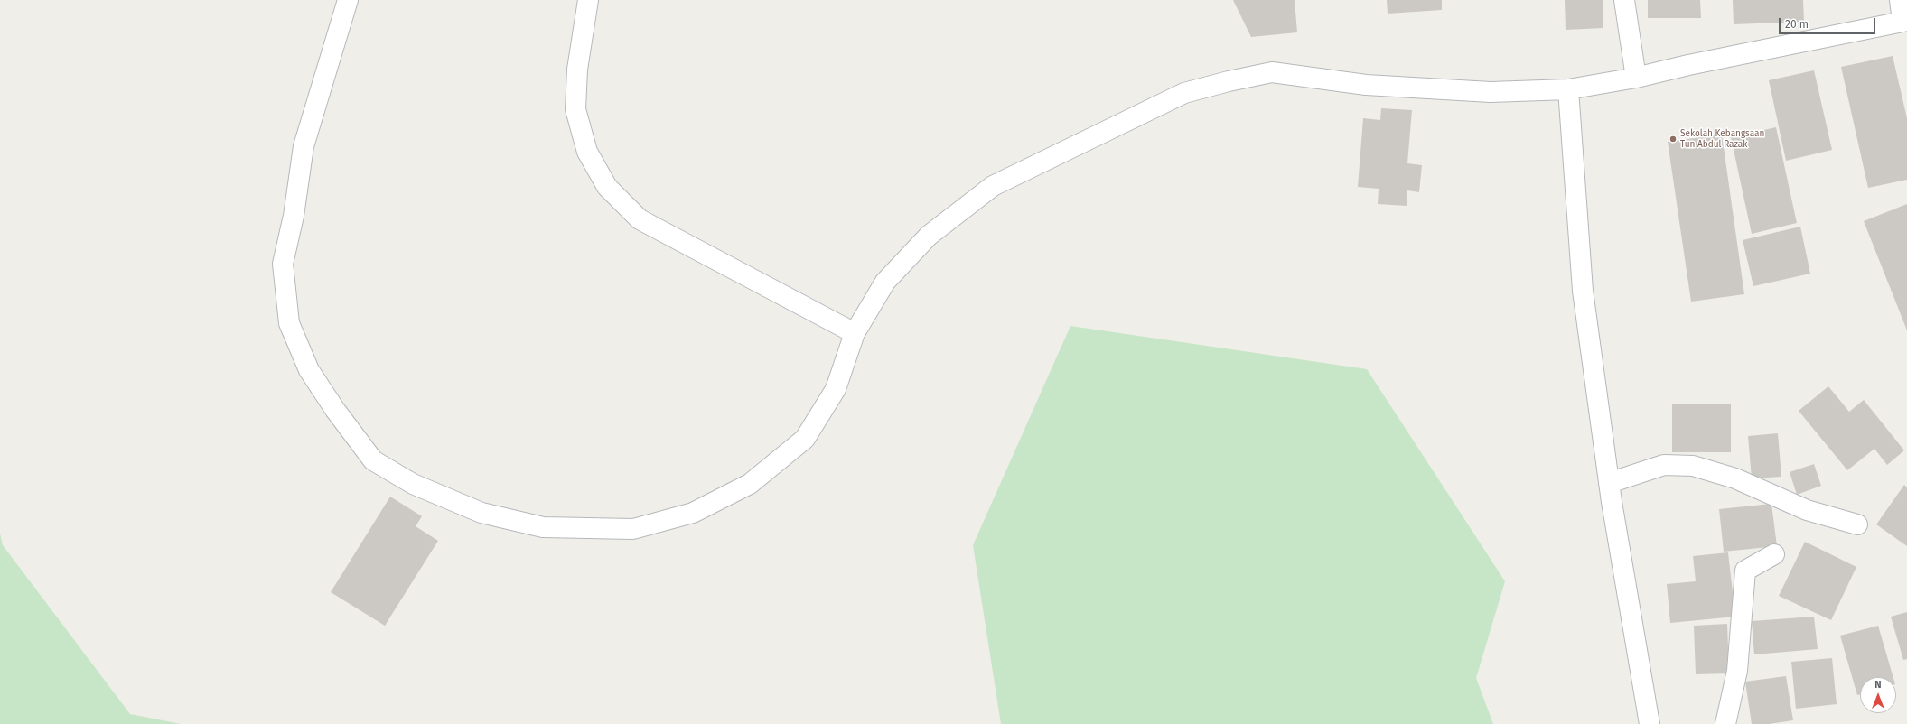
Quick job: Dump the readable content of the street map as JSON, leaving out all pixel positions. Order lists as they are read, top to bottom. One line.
{"places":["Sekolah Kebangsaan Tun Abdul Razak"],"scale_bar":"20 m","north":"top"}
